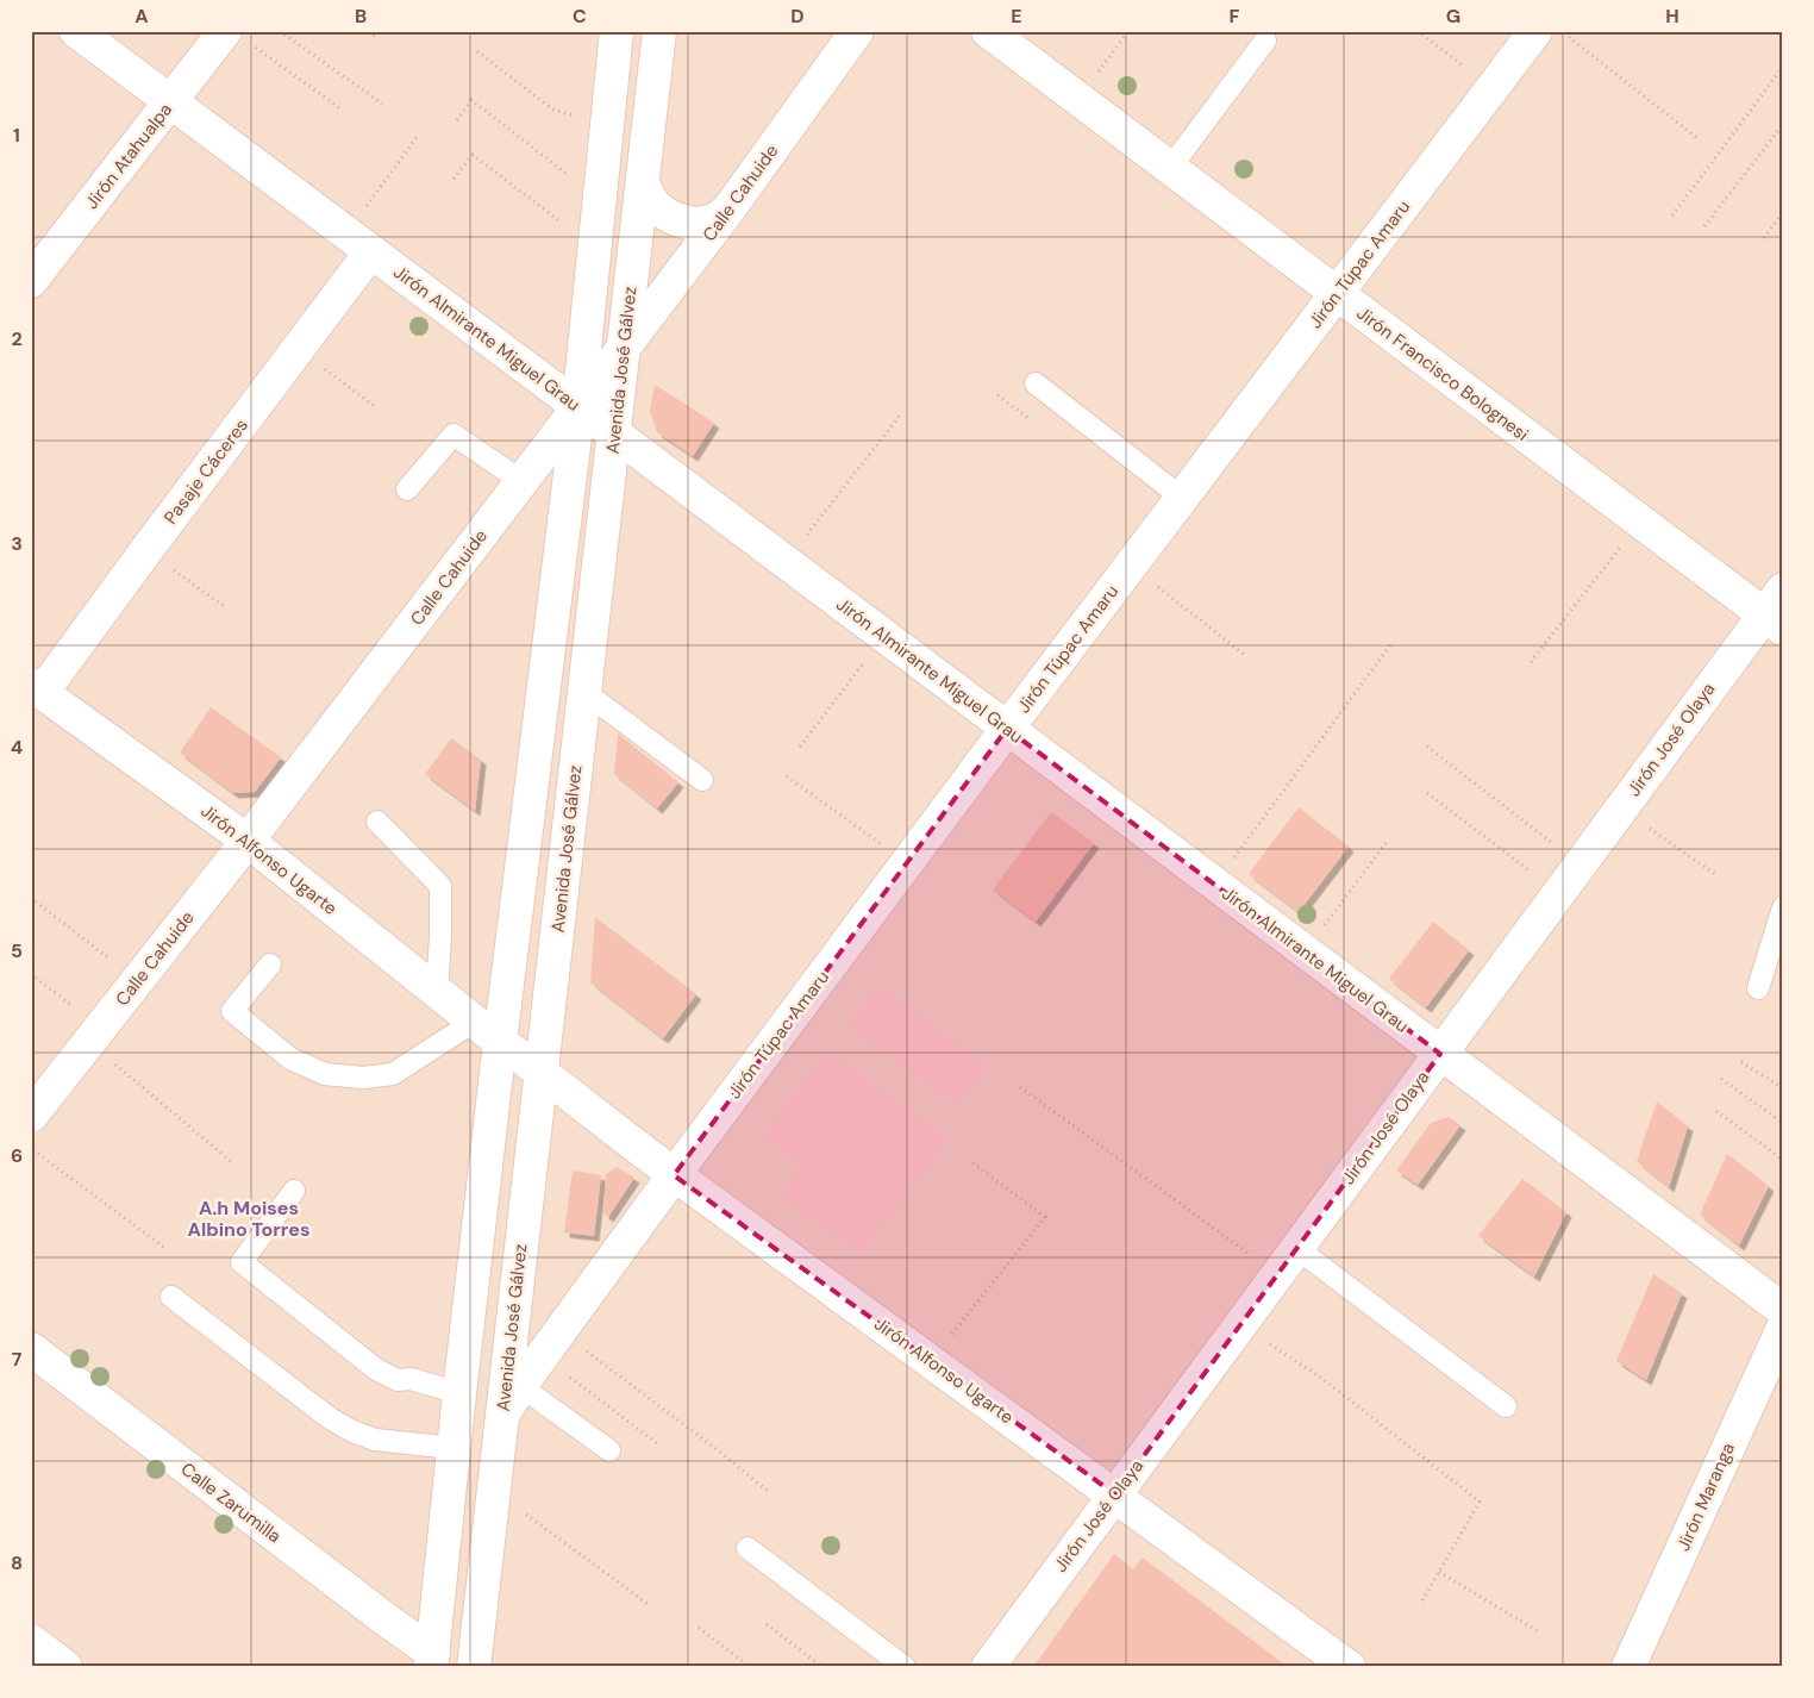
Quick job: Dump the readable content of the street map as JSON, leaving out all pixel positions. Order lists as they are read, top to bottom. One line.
{"streets":{"street":["Jirón Atahualpa","Calle Cahuide","Jirón Túpac Amaru","Jirón Almirante Miguel Grau","Avenida José Gálvez","Jirón Francisco Bolognesi","Pasaje Cáceres","Jirón José Olaya","Jirón Alfonso Ugarte","Jirón Maranga","Calle Zarumilla"]},"crossings":[["Jirón Atahualpa","Jirón Almirante Miguel Grau"],["Calle Cahuide","Jirón Almirante Miguel Grau"],["Calle Cahuide","Avenida José Gálvez"],["Calle Cahuide","Jirón Alfonso Ugarte"],["Jirón Túpac Amaru","Jirón Almirante Miguel Grau"],["Jirón Túpac Amaru","Avenida José Gálvez"],["Jirón Túpac Amaru","Jirón Francisco Bolognesi"],["Jirón Túpac Amaru","Jirón Alfonso Ugarte"],["Jirón Almirante Miguel Grau","Avenida José Gálvez"],["Jirón Almirante Miguel Grau","Pasaje Cáceres"],["Jirón Almirante Miguel Grau","Jirón José Olaya"],["Avenida José Gálvez","Jirón Alfonso Ugarte"],["Jirón Francisco Bolognesi","Jirón José Olaya"],["Pasaje Cáceres","Jirón Alfonso Ugarte"],["Jirón José Olaya","Jirón Alfonso Ugarte"]],"districts":["A.h Moises Albino Torres"],"grid":{"columns":["A","B","C","D","E","F","G","H"],"rows":["1","2","3","4","5","6","7","8"]}}
